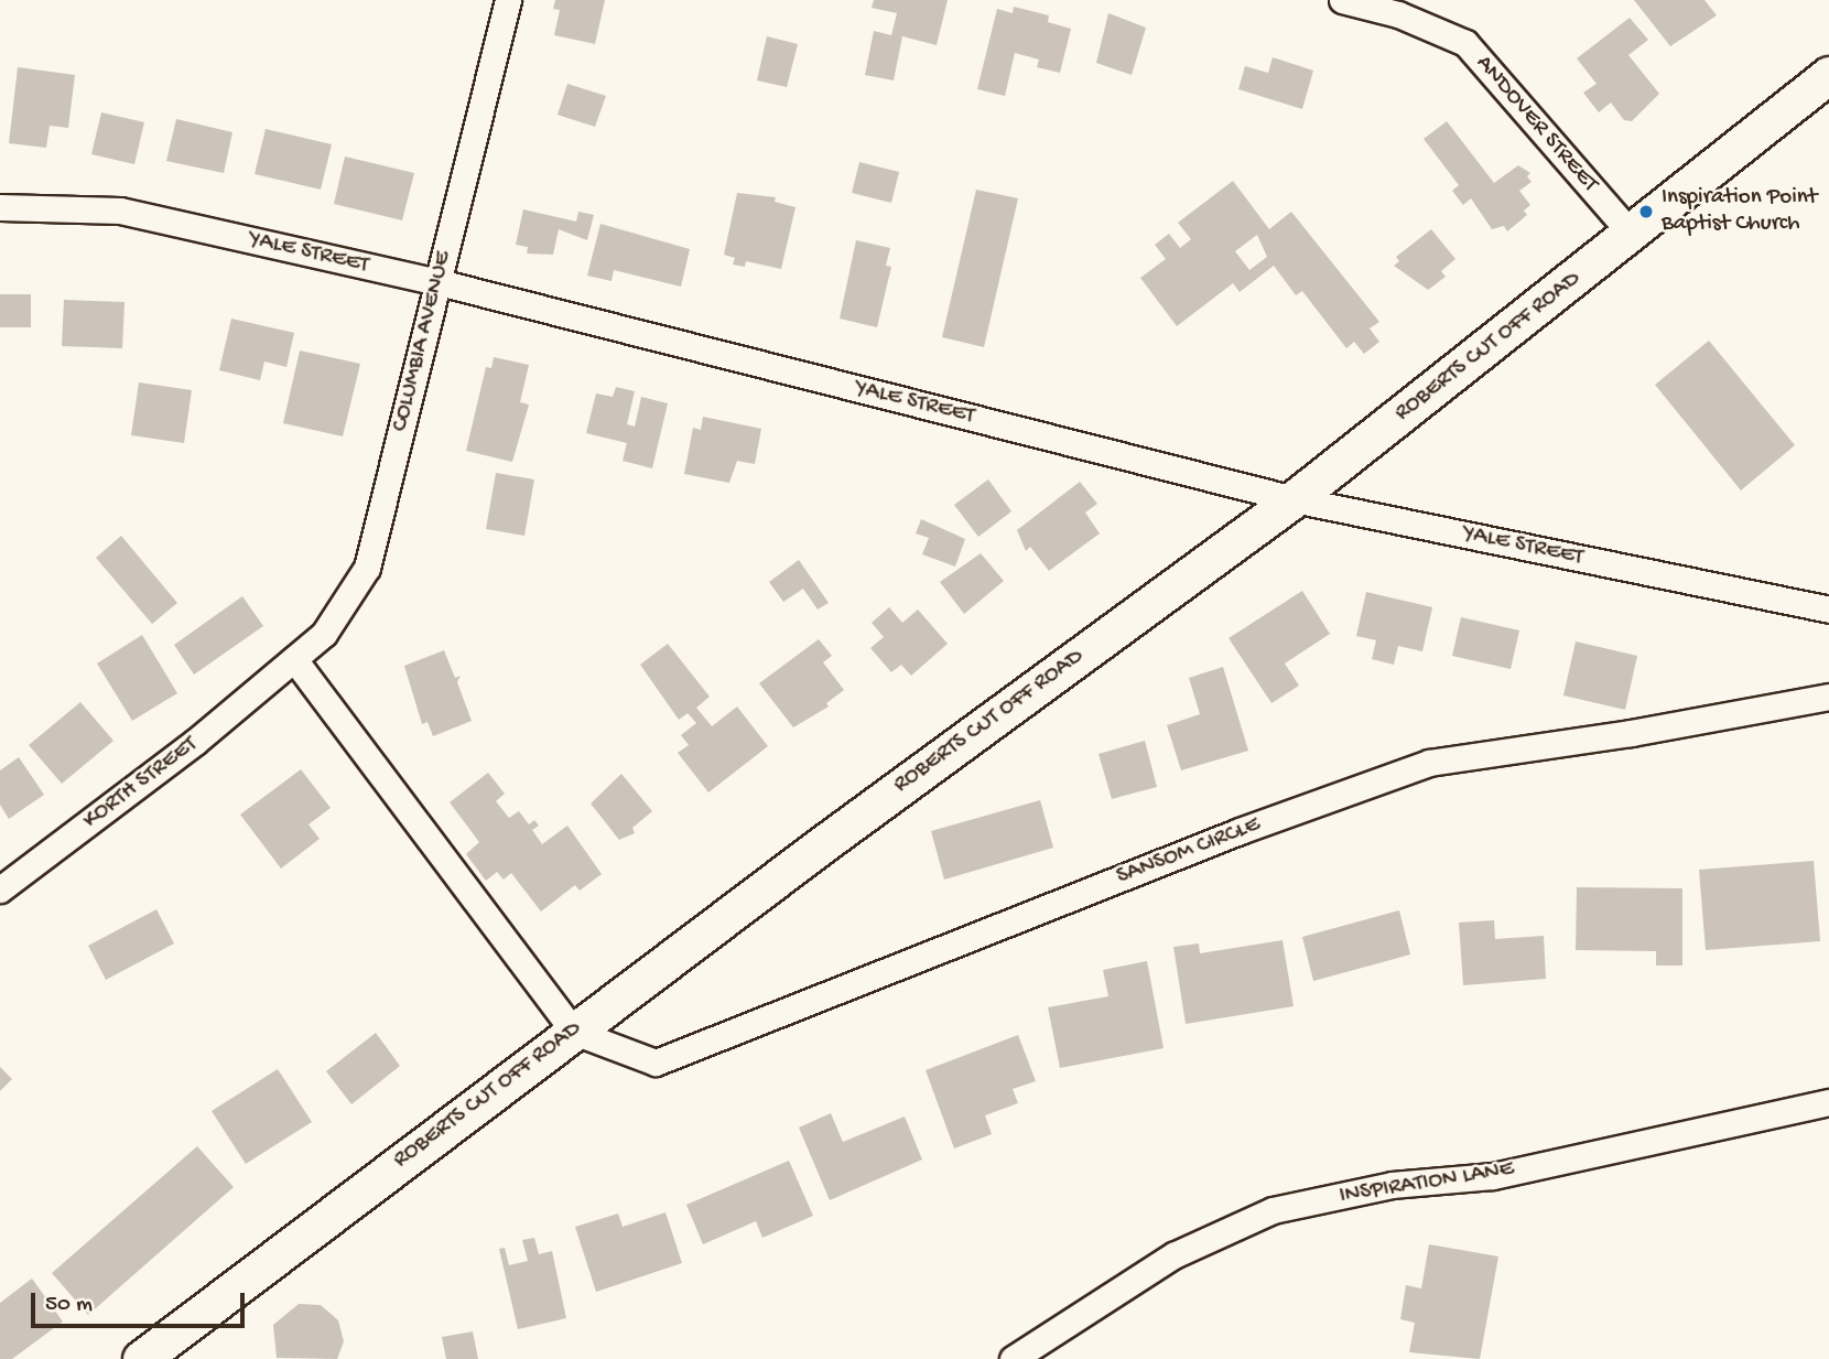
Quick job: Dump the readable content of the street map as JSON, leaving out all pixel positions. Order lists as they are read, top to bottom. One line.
{"streets":{"street":["ANDOVER STREET","YALE STREET","COLUMBIA AVENUE","ROBERTS CUT OFF ROAD","KORTH STREET","SANSOM CIRCLE","INSPIRATION LANE"]},"crossings":[["ANDOVER STREET","ROBERTS CUT OFF ROAD"],["YALE STREET","COLUMBIA AVENUE"],["YALE STREET","ROBERTS CUT OFF ROAD"],["COLUMBIA AVENUE","KORTH STREET"],["ROBERTS CUT OFF ROAD","SANSOM CIRCLE"]],"places":["Inspiration Point Baptist Church"],"scale_bar":"50 m"}
